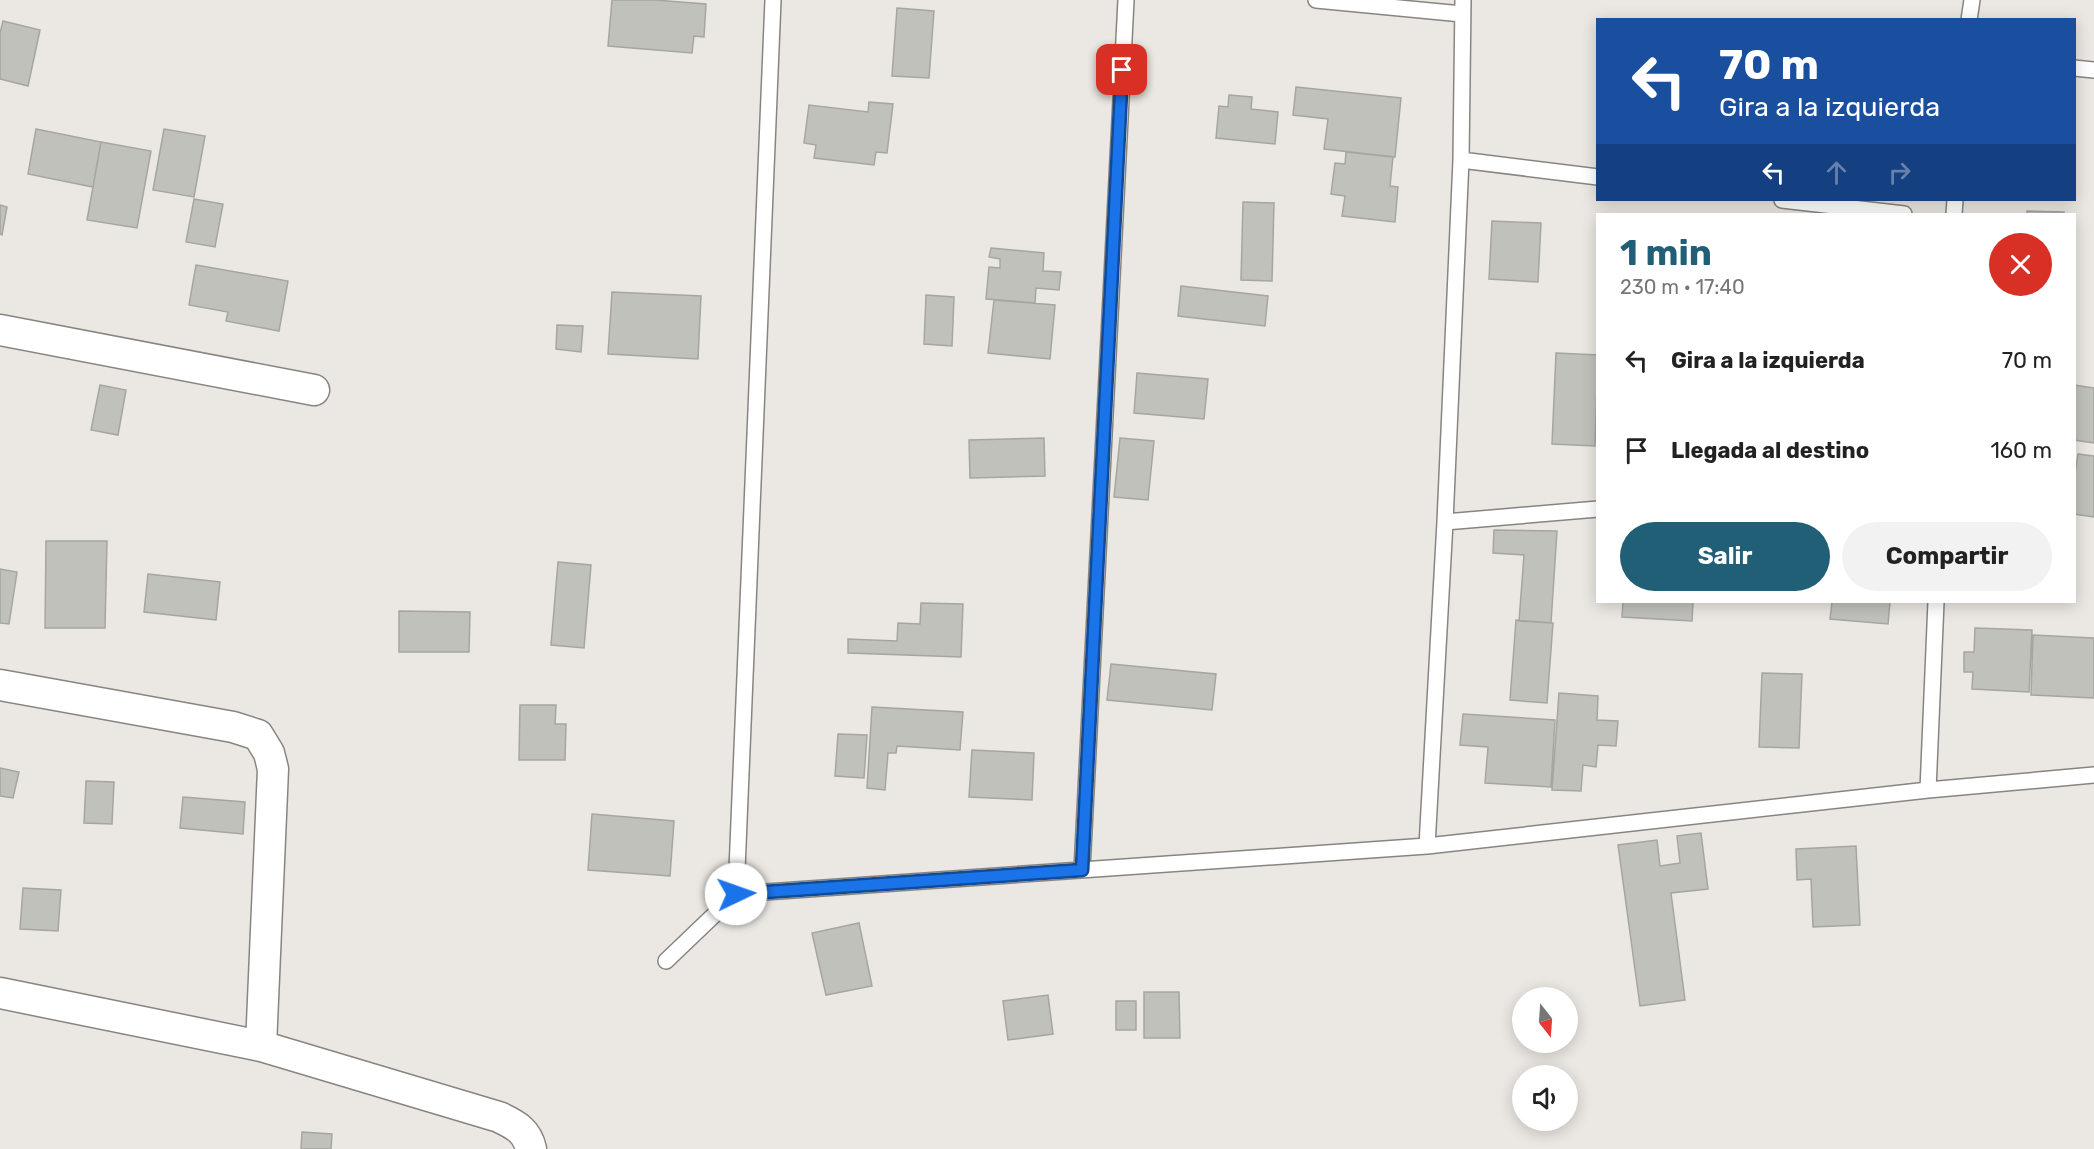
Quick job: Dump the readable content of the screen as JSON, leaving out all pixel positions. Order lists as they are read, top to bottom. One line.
{"north":"bottom","page":{"turn":["70 m","Gira a la izquierda"],"heading":["1 min","230 m · 17:40"],"list":[{"name":"Gira a la izquierda","value":"70 m"},{"name":"Llegada al destino","value":"160 m"}],"buttons":["Salir","Compartir"]}}
